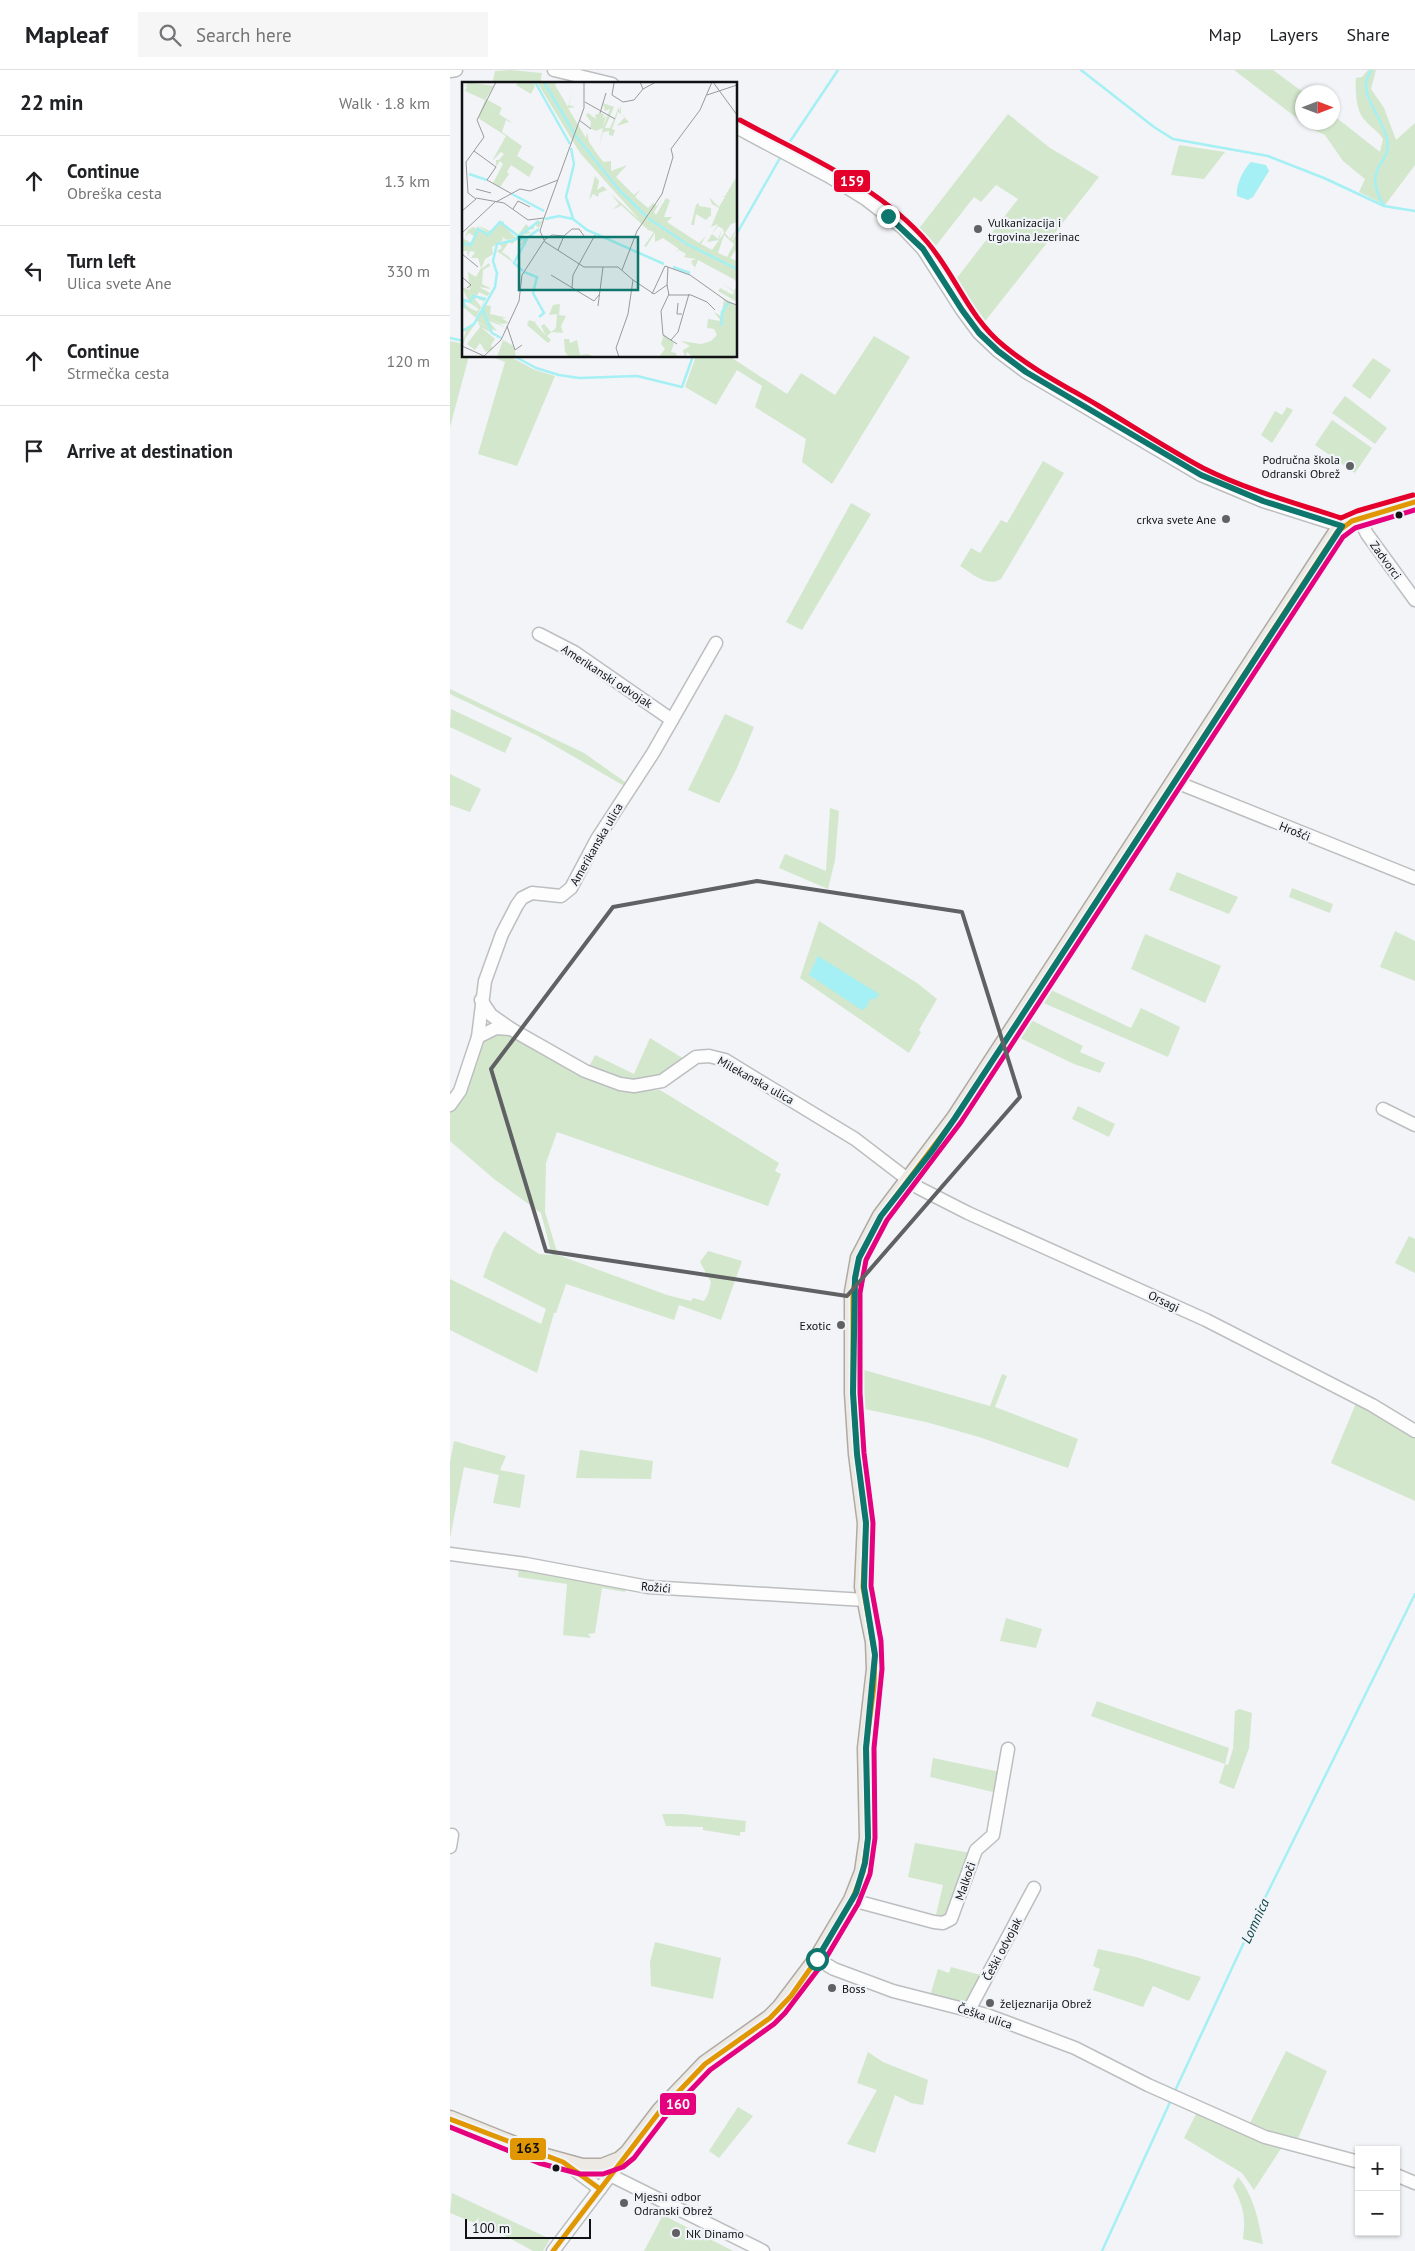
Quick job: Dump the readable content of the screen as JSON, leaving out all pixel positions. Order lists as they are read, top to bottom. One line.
{"streets":{"street":["Zadvorci","Amerikanski odvojak","Hrošći","Amerikanska ulica","Milekanska ulica","Orsagi","Rožići","Malkoči","Češki odvojak","Češka ulica"]},"crossings":[["Amerikanski odvojak","Amerikanska ulica"],["Amerikanska ulica","Milekanska ulica"],["Milekanska ulica","Orsagi"],["Češki odvojak","Češka ulica"]],"water":["Lomnica"],"places":["Vulkanizacija i trgovina Jezerinac","Područna škola Odranski Obrež","crkva svete Ane","Exotic","Boss","željeznarija Obrež","Mjesni odbor Odranski Obrež","NK Dinamo"],"lines":["transit line 159","transit line 163","transit line 160"],"scale_bar":"100 m","north":"right","page":{"header":"Mapleaf","search":"Search here","nav":["Map","Layers","Share"],"heading":["22 min","Walk · 1.8 km"],"list":[["Continue","Obreška cesta","1.3 km"],["Turn left","Ulica svete Ane","330 m"],["Continue","Strmečka cesta","120 m"],"Arrive at destination"],"map_buttons":["+","−"],"scale":"100 m"}}
